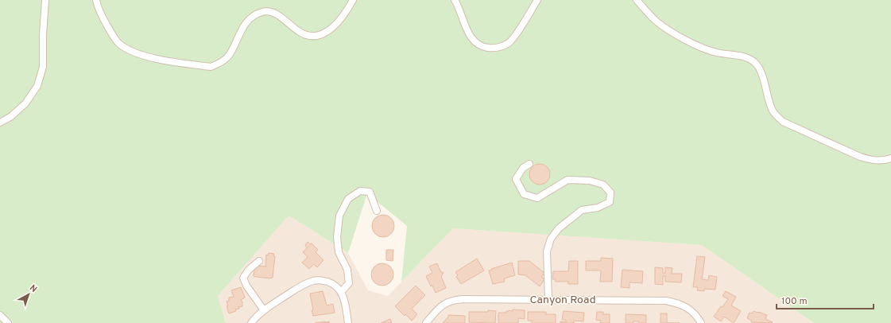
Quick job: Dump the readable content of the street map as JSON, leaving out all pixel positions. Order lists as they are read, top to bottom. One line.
{"streets":{"street":["Canyon Road"]},"scale_bar":"100 m","north":"top right"}
